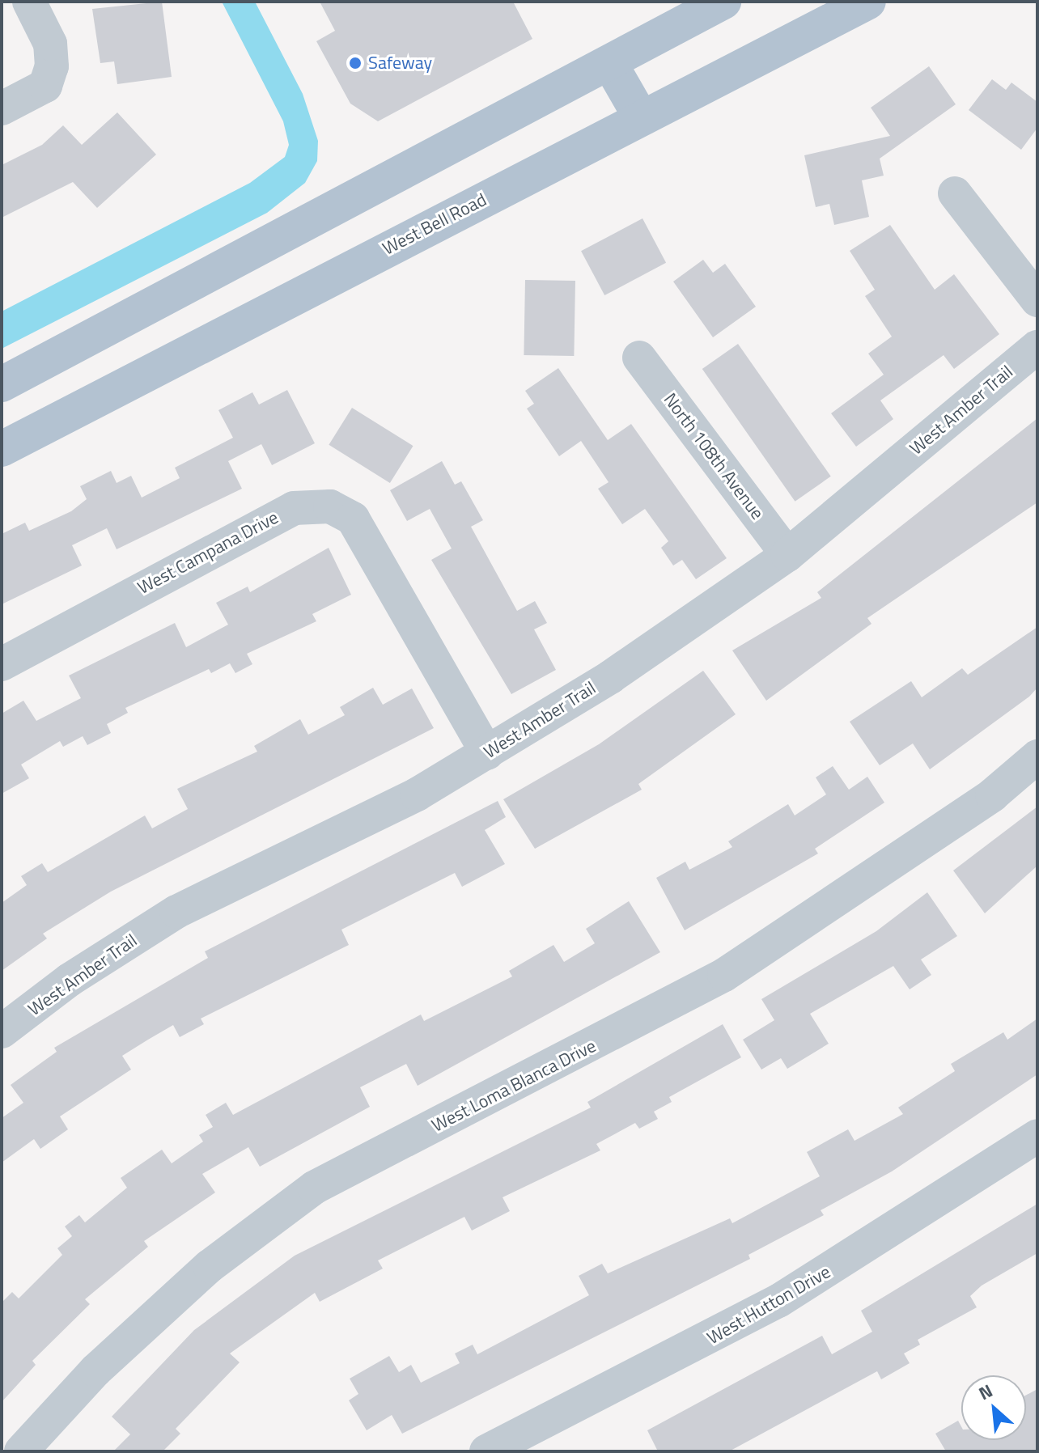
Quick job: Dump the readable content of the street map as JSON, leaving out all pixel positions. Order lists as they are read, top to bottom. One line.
{"streets":{"main road":["West Bell Road"],"street":["West Amber Trail","North 108th Avenue","West Campana Drive","West Loma Blanca Drive","West Hutton Drive"]},"crossings":[["West Amber Trail","North 108th Avenue"],["West Amber Trail","West Campana Drive"]],"places":["Safeway"],"north":"top left"}
